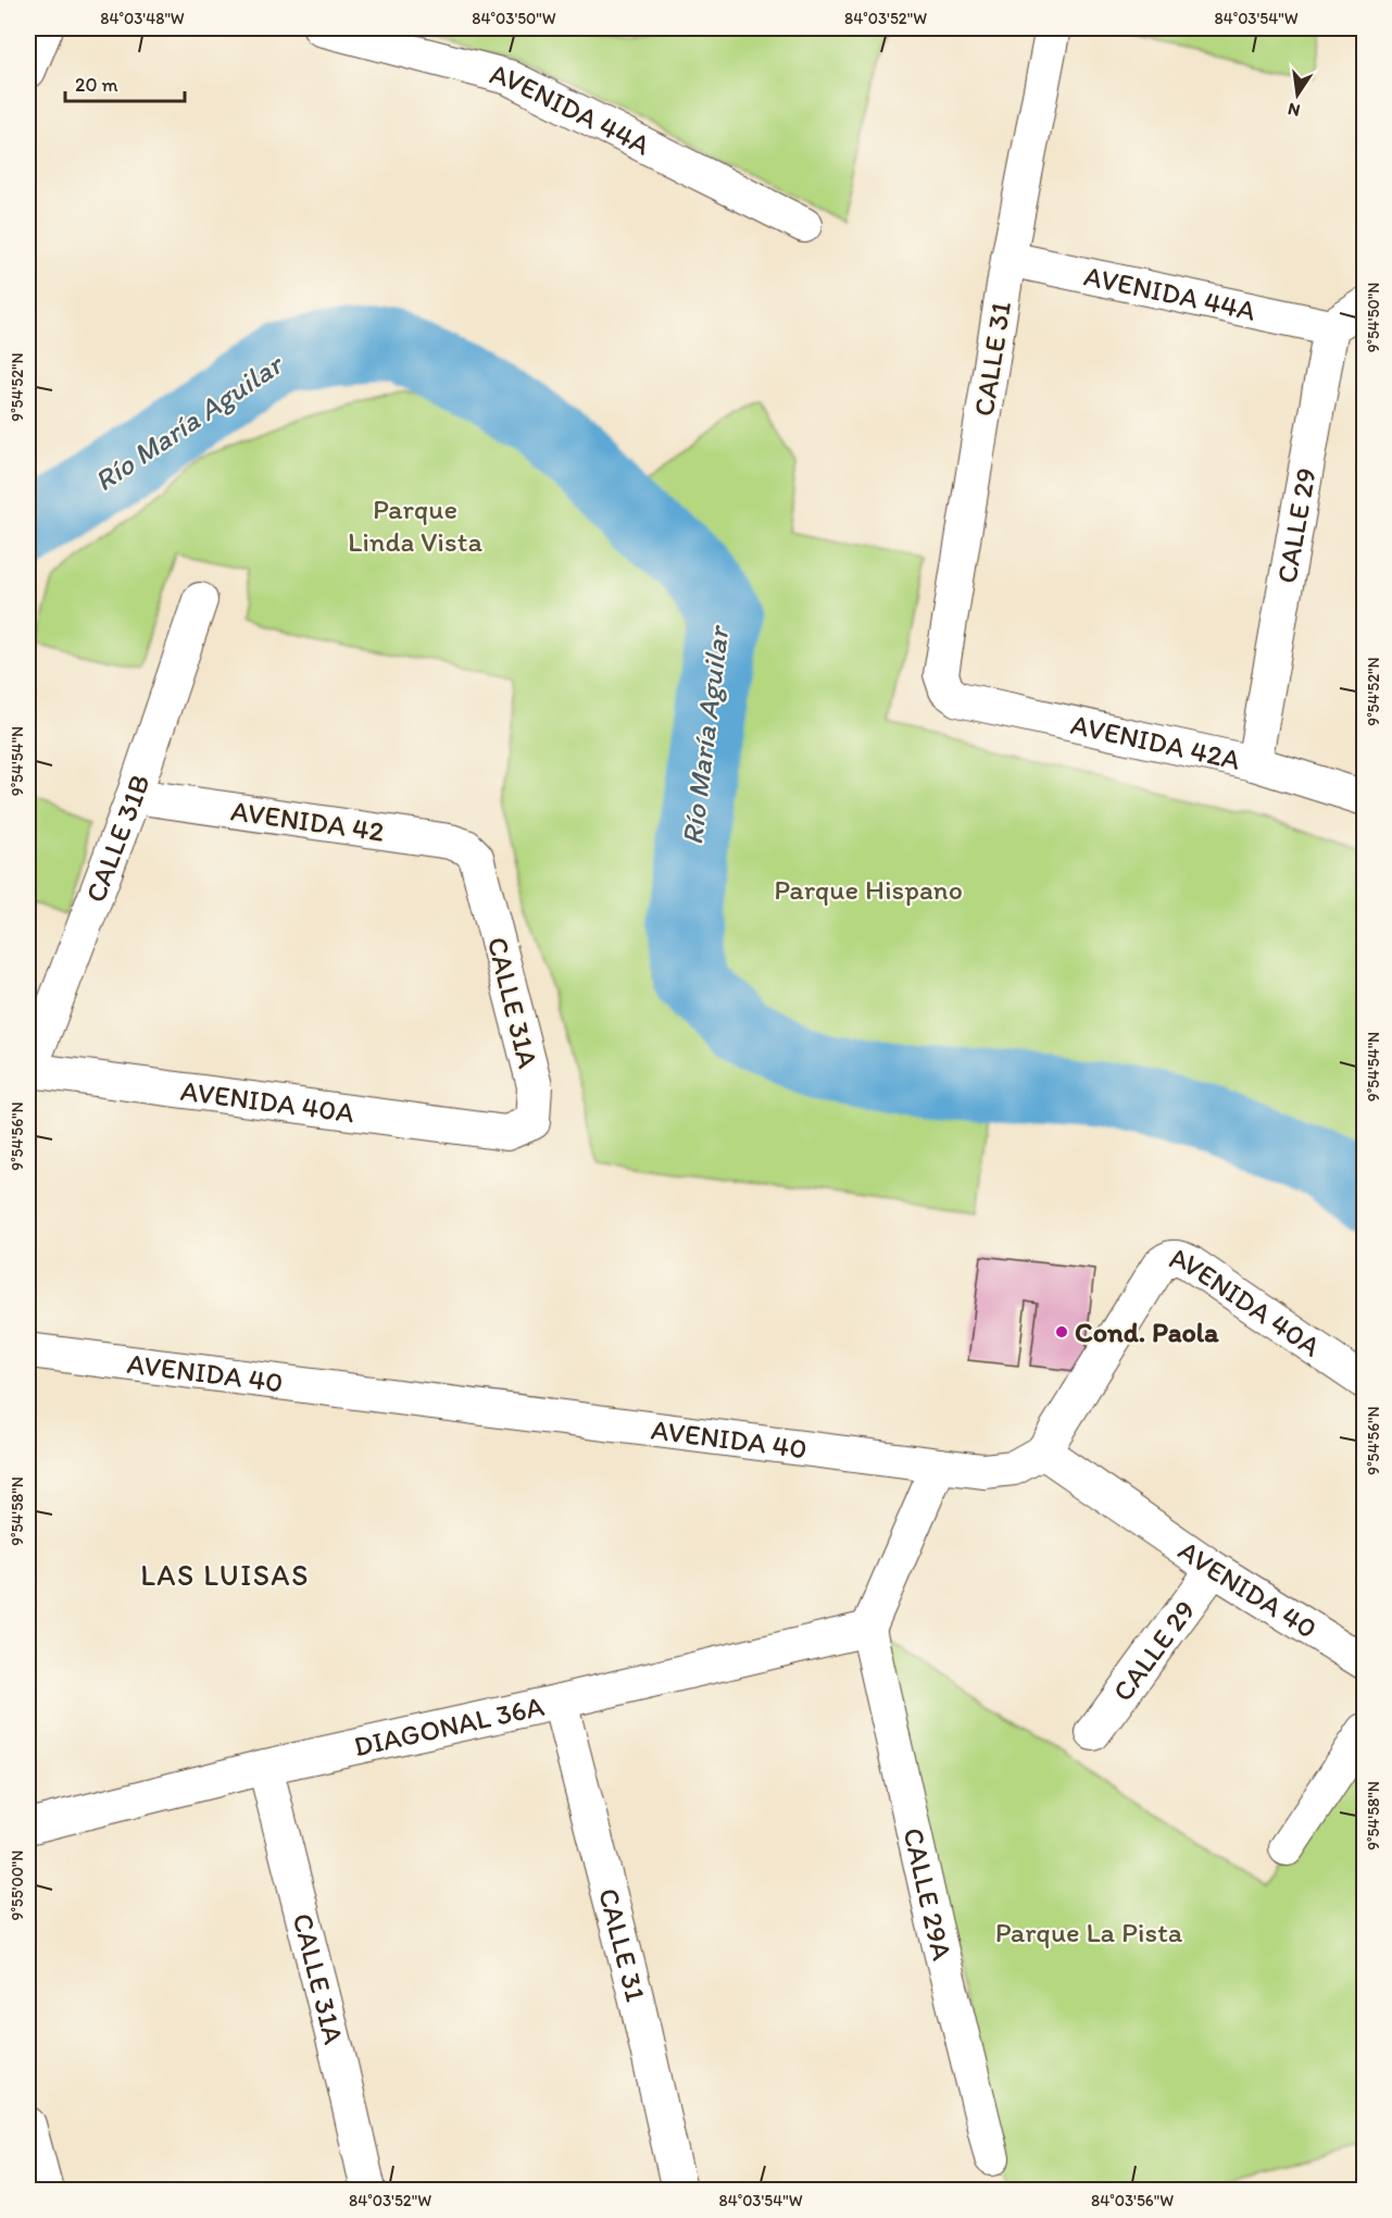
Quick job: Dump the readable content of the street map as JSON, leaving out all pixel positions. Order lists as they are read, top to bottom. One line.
{"streets":{"street":["AVENIDA 44A","CALLE 31","CALLE 29","AVENIDA 42A","AVENIDA 42","CALLE 31B","CALLE 31A","AVENIDA 40A","AVENIDA 40","DIAGONAL 36A","CALLE 29A"]},"crossings":[["AVENIDA 44A","CALLE 31"],["AVENIDA 44A","CALLE 29"],["CALLE 31","AVENIDA 42A"],["CALLE 31","DIAGONAL 36A"],["CALLE 29","AVENIDA 42A"],["CALLE 29","AVENIDA 40"],["AVENIDA 42","CALLE 31B"],["AVENIDA 42","CALLE 31A"],["CALLE 31B","AVENIDA 40A"],["CALLE 31A","AVENIDA 40A"],["CALLE 31A","DIAGONAL 36A"],["AVENIDA 40A","AVENIDA 40"],["DIAGONAL 36A","CALLE 29A"]],"districts":["LAS LUISAS"],"water":["Río María Aguilar"],"parks":["Parque Linda Vista","Parque Hispano","Parque La Pista"],"places":["Cond. Paola"],"scale_bar":"20 m","north":"bottom","coordinates":["84°03'48\"W","84°03'50\"W","84°03'52\"W","84°03'54\"W","9°54'50\"N","9°54'52\"N","9°54'54\"N","9°54'56\"N","9°54'58\"N","9°55'00\"N","84°03'56\"W"]}
